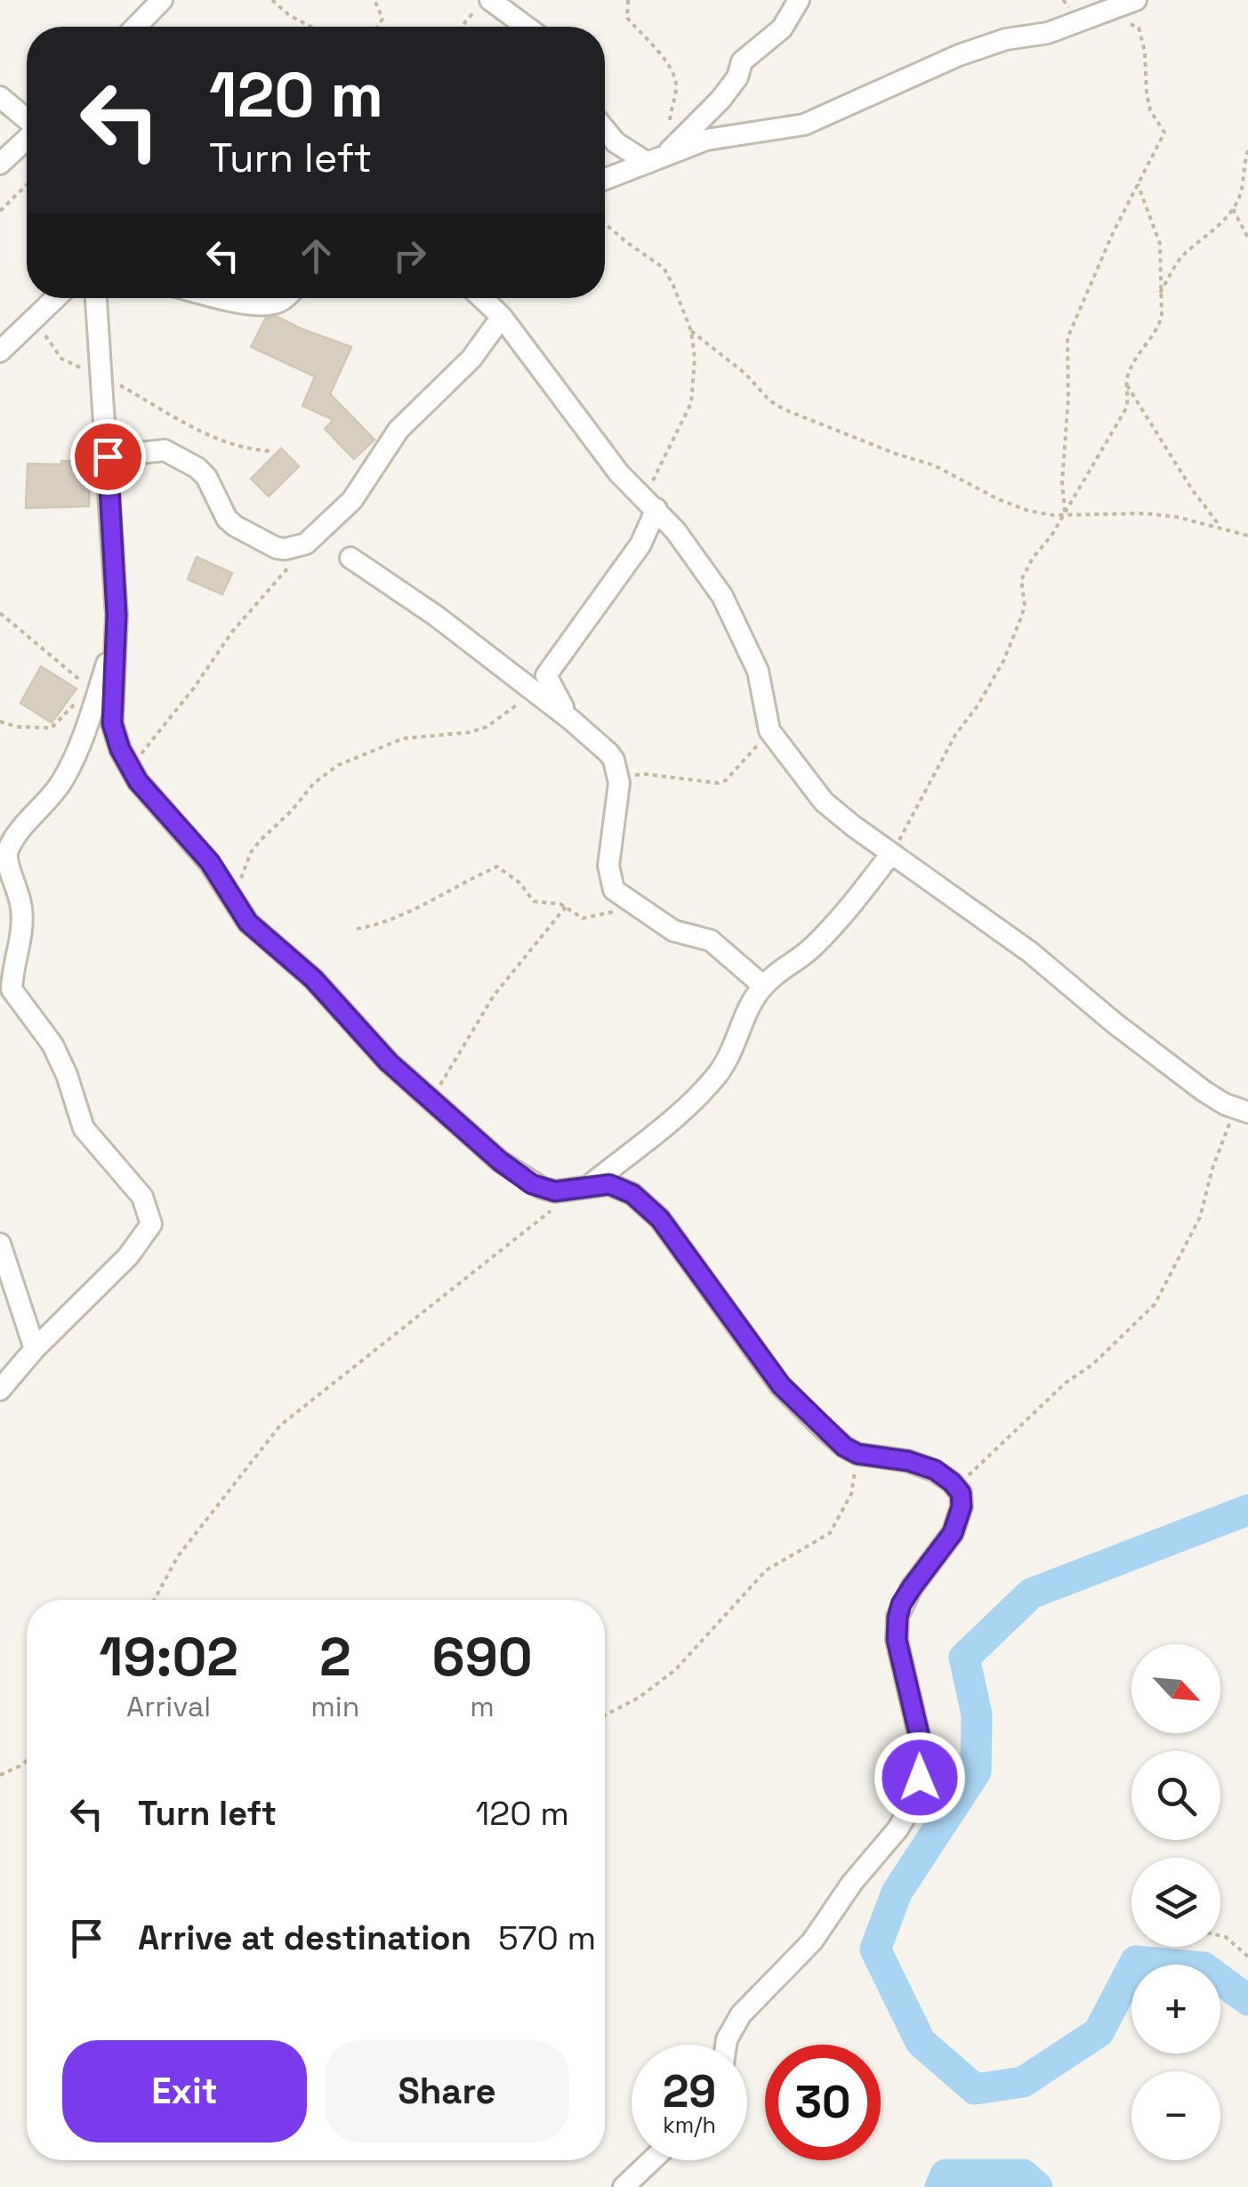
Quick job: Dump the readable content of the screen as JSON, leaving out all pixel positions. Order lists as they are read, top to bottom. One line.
{"north":"bottom right","page":{"turn":["120 m","Turn left"],"eta":["19:02","Arrival","2","min","690","m"],"map_buttons":["+","−"],"list":[{"name":"Turn left","value":"120 m"},{"name":"Arrive at destination","value":"570 m"}],"buttons":["Exit","Share"],"speed":"29 km/h","limit":"30"}}
